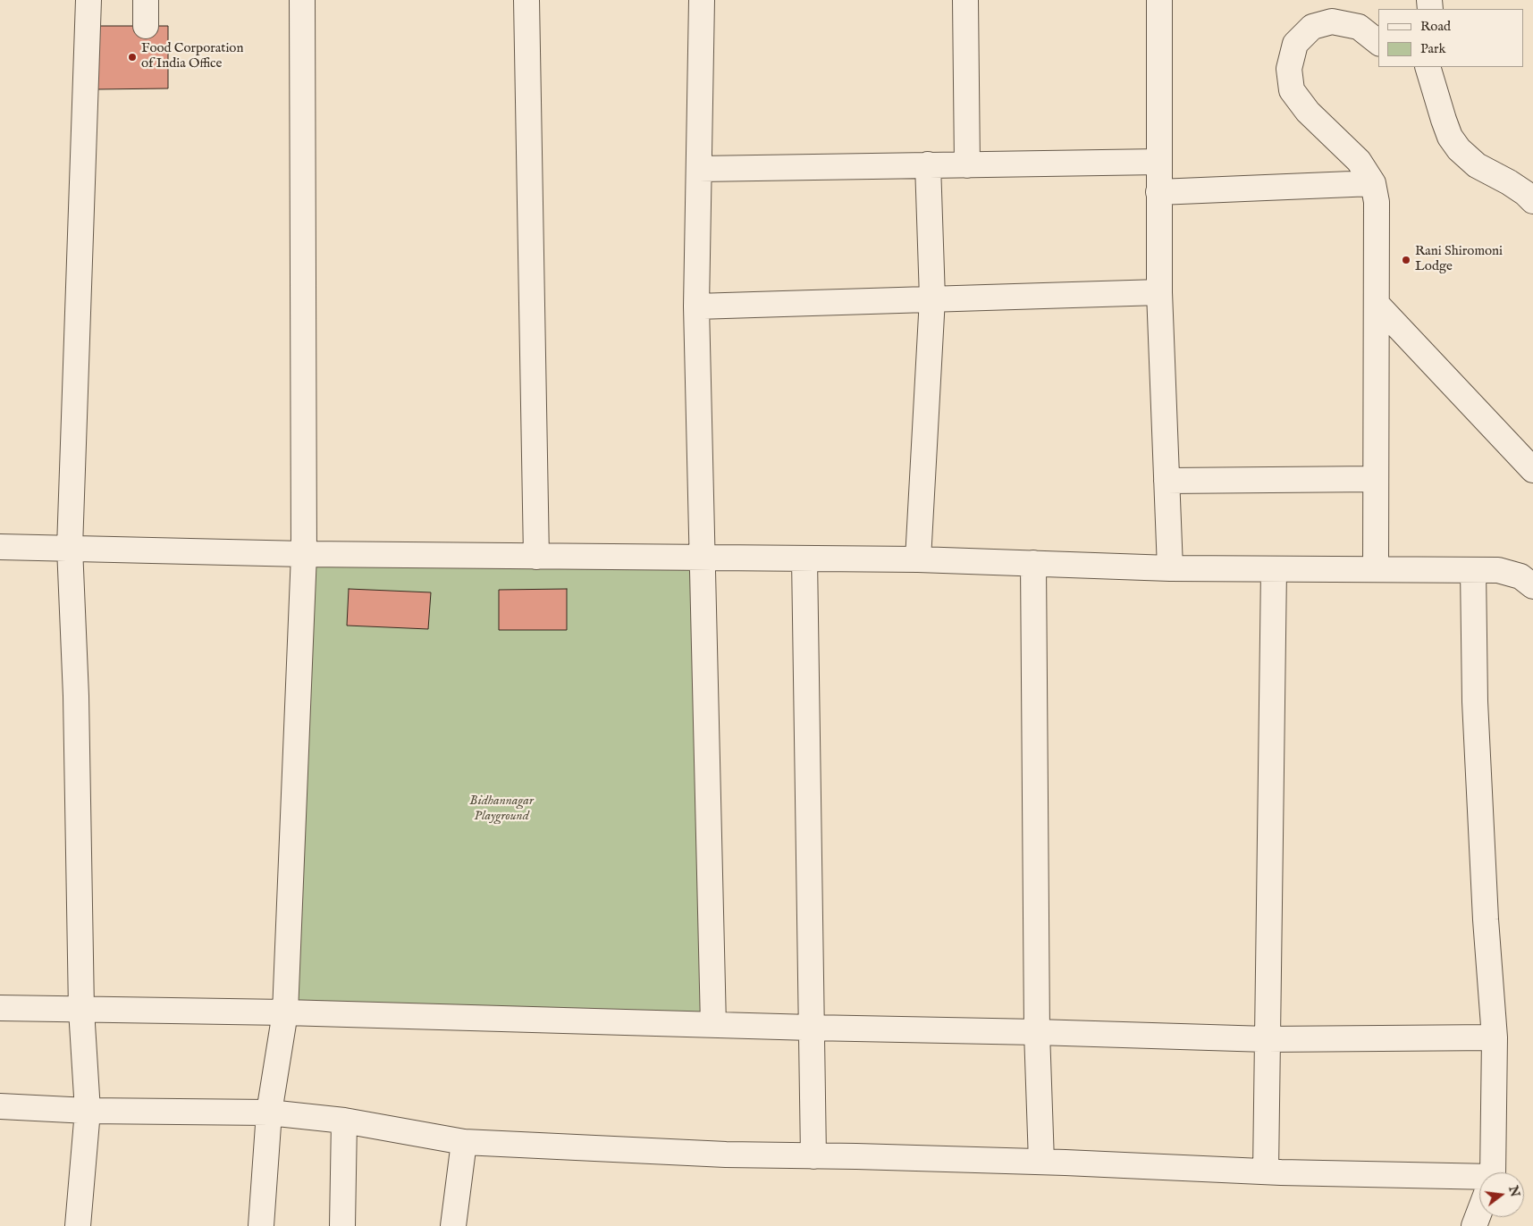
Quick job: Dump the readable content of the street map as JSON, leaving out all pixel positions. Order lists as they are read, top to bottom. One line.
{"parks":["Bidhannagar Playground"],"places":["Food Corporation of India Office","Rani Shiromoni Lodge"],"legend":["Road","Park"],"north":"right"}
